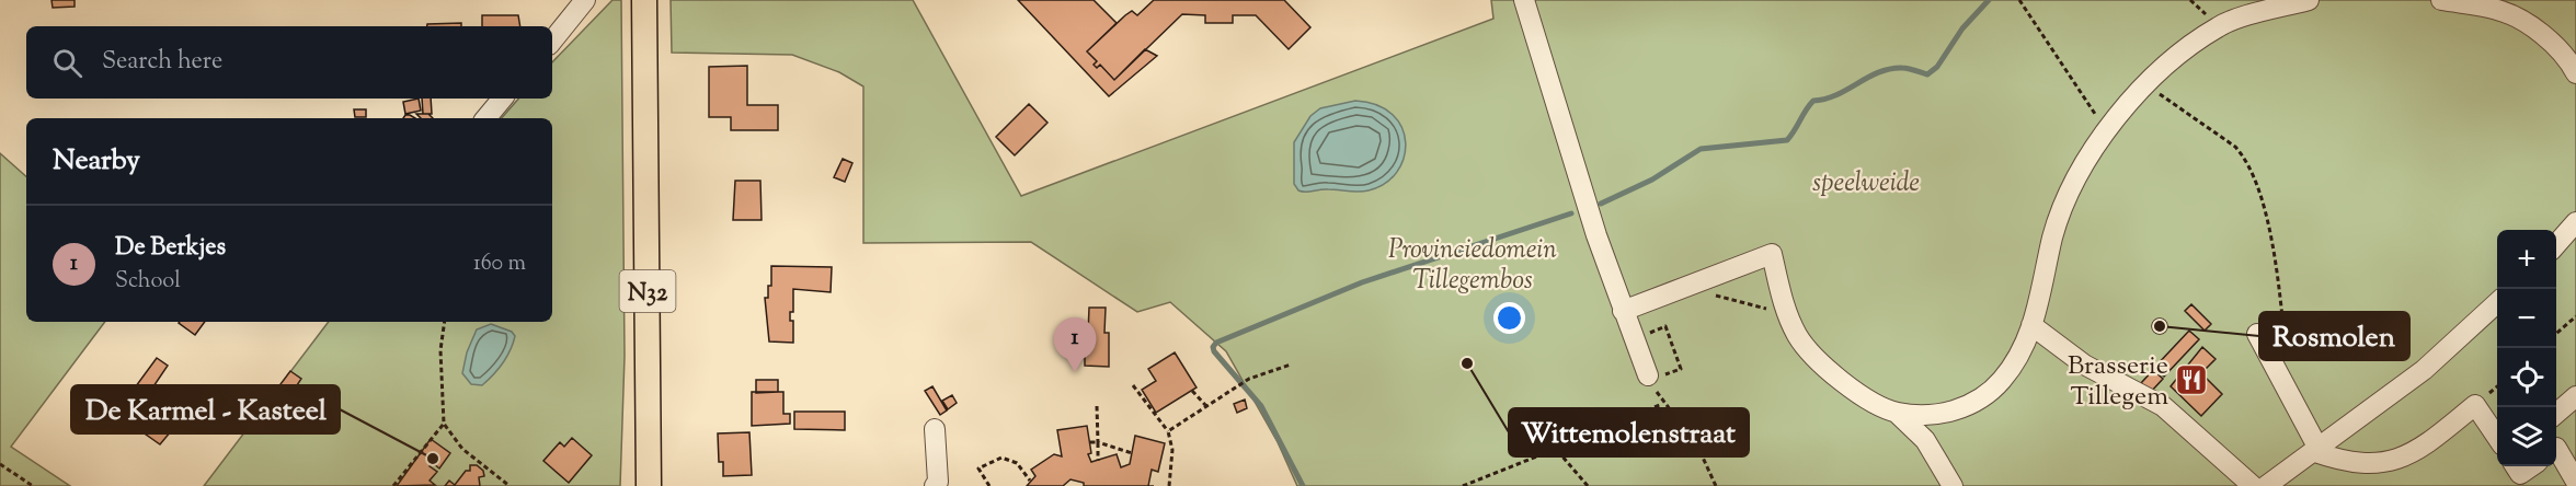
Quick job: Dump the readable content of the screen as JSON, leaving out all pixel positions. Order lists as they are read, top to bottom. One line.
{"streets":{"main road":["N32"]},"parks":["speelweide","Provinciedomein Tillegembos"],"places":{"other":["Rosmolen","Wittemolenstraat","De Karmel - Kasteel"],"restaurant":["Brasserie Tillegem"]},"page":{"search":"Search here","heading":"Nearby","list":[{"mark":"1","name":"De Berkjes","note":"School","value":"160 m"}],"map_buttons":["+","−"],"pins":"1"}}
